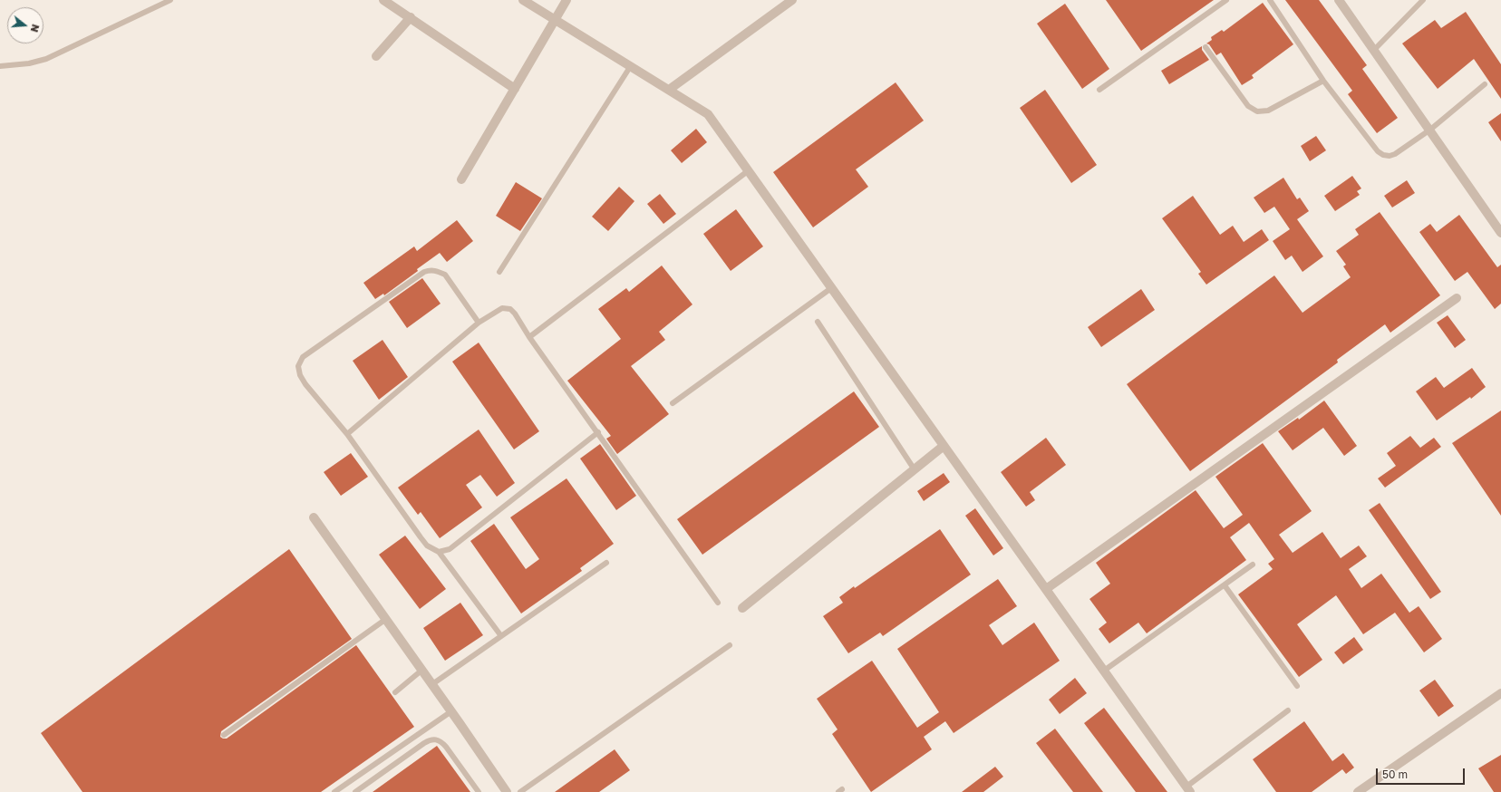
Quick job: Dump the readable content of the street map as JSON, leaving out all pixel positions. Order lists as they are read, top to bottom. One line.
{"scale_bar":"50 m","north":"right"}
